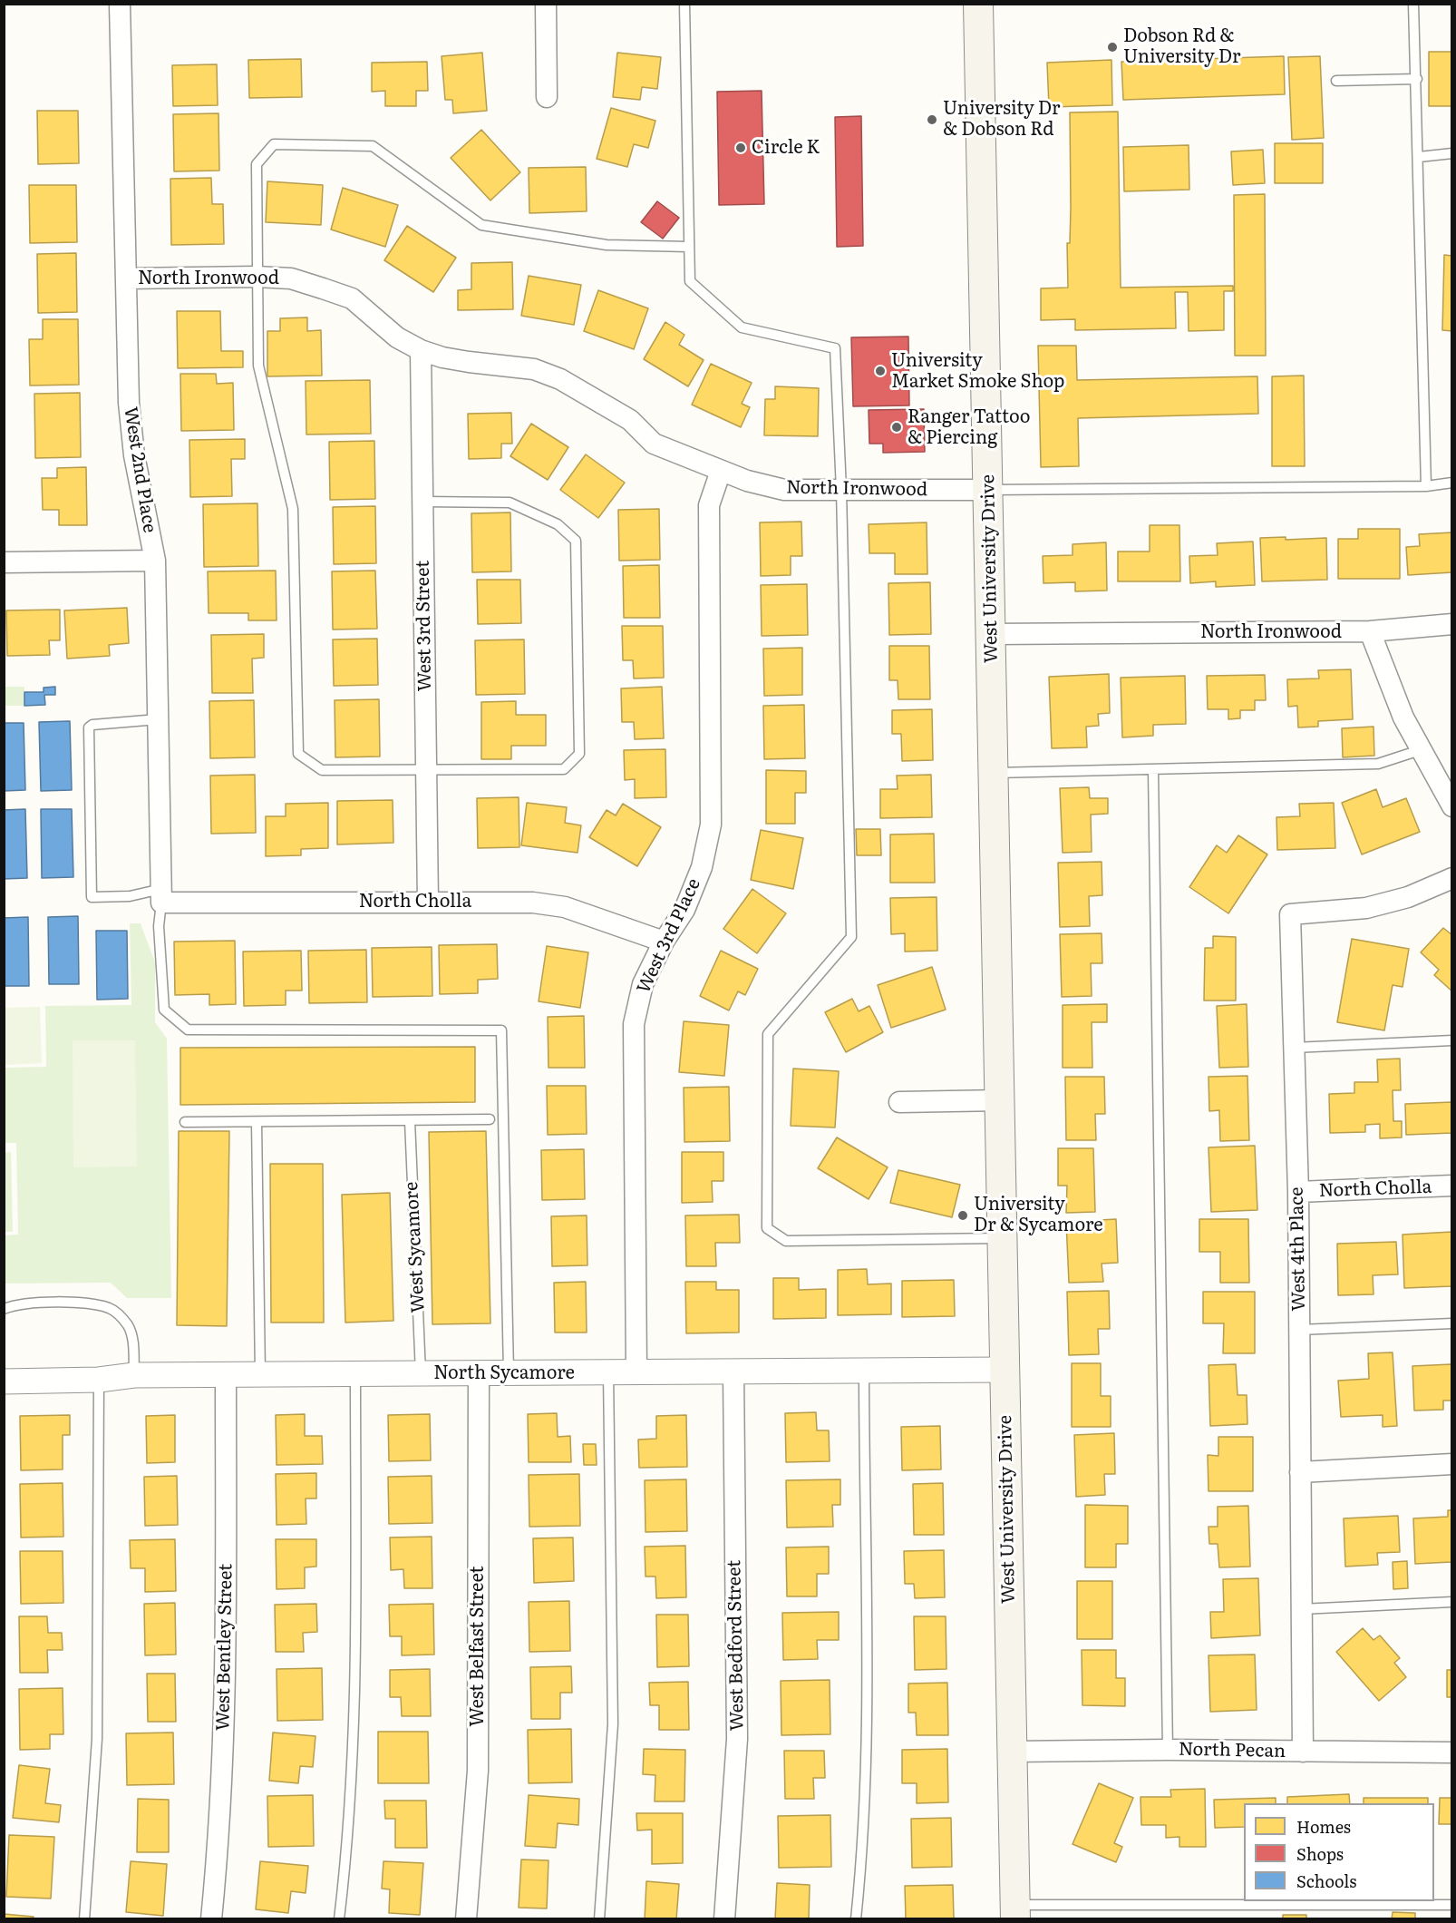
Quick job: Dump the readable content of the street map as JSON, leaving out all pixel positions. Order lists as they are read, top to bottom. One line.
{"streets":{"main road":["West University Drive"],"street":["North Ironwood","West 2nd Place","West 3rd Street","North Cholla","West 3rd Place","West 4th Place","North Sycamore","West Bedford Street","West Belfast Street","West Bentley Street","North Pecan"],"lane":["West Sycamore"]},"crossings":[["North Ironwood","West 2nd Place"],["North Ironwood","West University Drive"],["North Ironwood","West 3rd Street"],["North Ironwood","West 3rd Place"],["West 2nd Place","North Cholla"],["West University Drive","North Sycamore"],["West University Drive","North Pecan"],["West 3rd Street","North Cholla"],["North Cholla","West 3rd Place"],["North Cholla","West 4th Place"],["West 3rd Place","North Sycamore"],["West Sycamore","North Sycamore"],["West 4th Place","North Pecan"],["North Sycamore","West Bedford Street"],["North Sycamore","West Belfast Street"],["North Sycamore","West Bentley Street"]],"places":["Dobson Rd & University Dr","University Dr & Dobson Rd","Circle K","University Market Smoke Shop","Ranger Tattoo & Piercing","University Dr & Sycamore"],"legend":["Homes","Shops","Schools"]}
